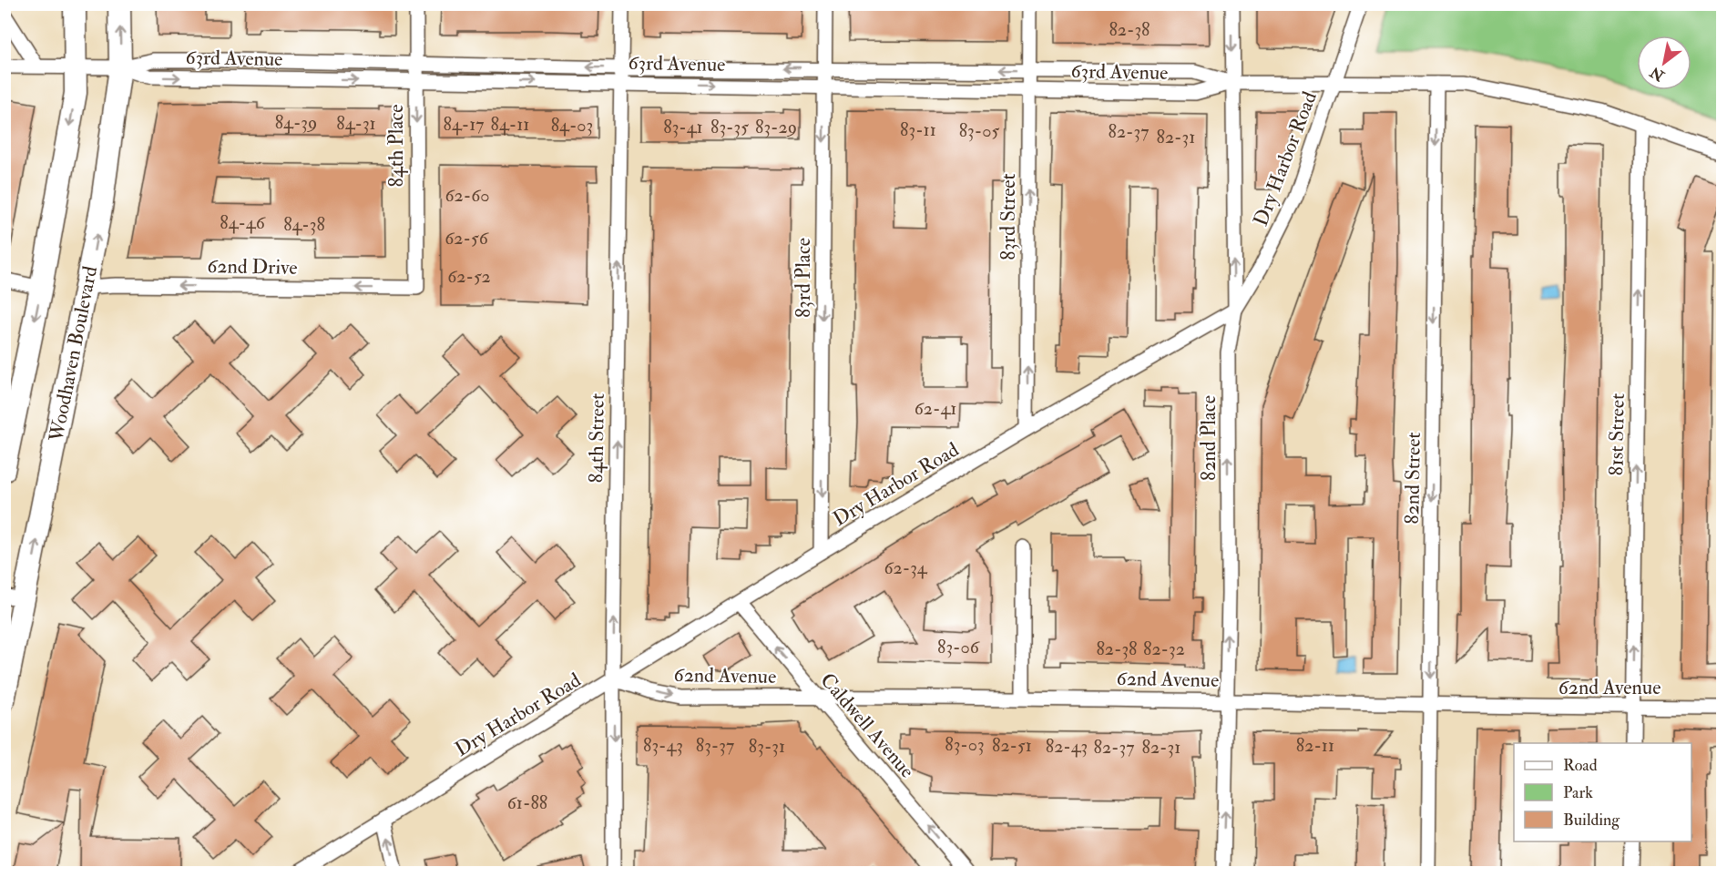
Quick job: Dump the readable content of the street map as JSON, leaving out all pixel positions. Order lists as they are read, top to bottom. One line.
{"streets":{"main road":["Woodhaven Boulevard"],"street":["63rd Avenue","84th Place","Dry Harbor Road","83rd Street","62nd Drive","83rd Place","81st Street","84th Street","82nd Place","82nd Street","62nd Avenue","Caldwell Avenue"]},"crossings":[["63rd Avenue","84th Place"],["63rd Avenue","Dry Harbor Road"],["63rd Avenue","83rd Street"],["63rd Avenue","83rd Place"],["63rd Avenue","Woodhaven Boulevard"],["63rd Avenue","81st Street"],["63rd Avenue","84th Street"],["63rd Avenue","82nd Place"],["63rd Avenue","82nd Street"],["84th Place","62nd Drive"],["Dry Harbor Road","83rd Street"],["Dry Harbor Road","83rd Place"],["Dry Harbor Road","84th Street"],["Dry Harbor Road","82nd Place"],["Dry Harbor Road","62nd Avenue"],["Dry Harbor Road","Caldwell Avenue"],["62nd Drive","Woodhaven Boulevard"],["81st Street","62nd Avenue"],["84th Street","62nd Avenue"],["82nd Place","62nd Avenue"],["82nd Street","62nd Avenue"],["62nd Avenue","Caldwell Avenue"]],"one_way":["84th Place","83rd Street","62nd Drive","83rd Place","81st Street","82nd Place","82nd Street","Caldwell Avenue"],"house_numbers":["82-38","84-39","84-31","84-17","84-11","84-03","83-41","83-35","83-29","83-11","83-05","82-37","82-31","62-60","84-46","84-38","62-56","62-52","62-41","62-34","83-06","82-38","82-32","83-03","83-43","83-37","82-51","82-11","83-31","82-43","82-37","82-31","61-88"],"legend":["Road","Park","Building"],"north":"bottom left"}
